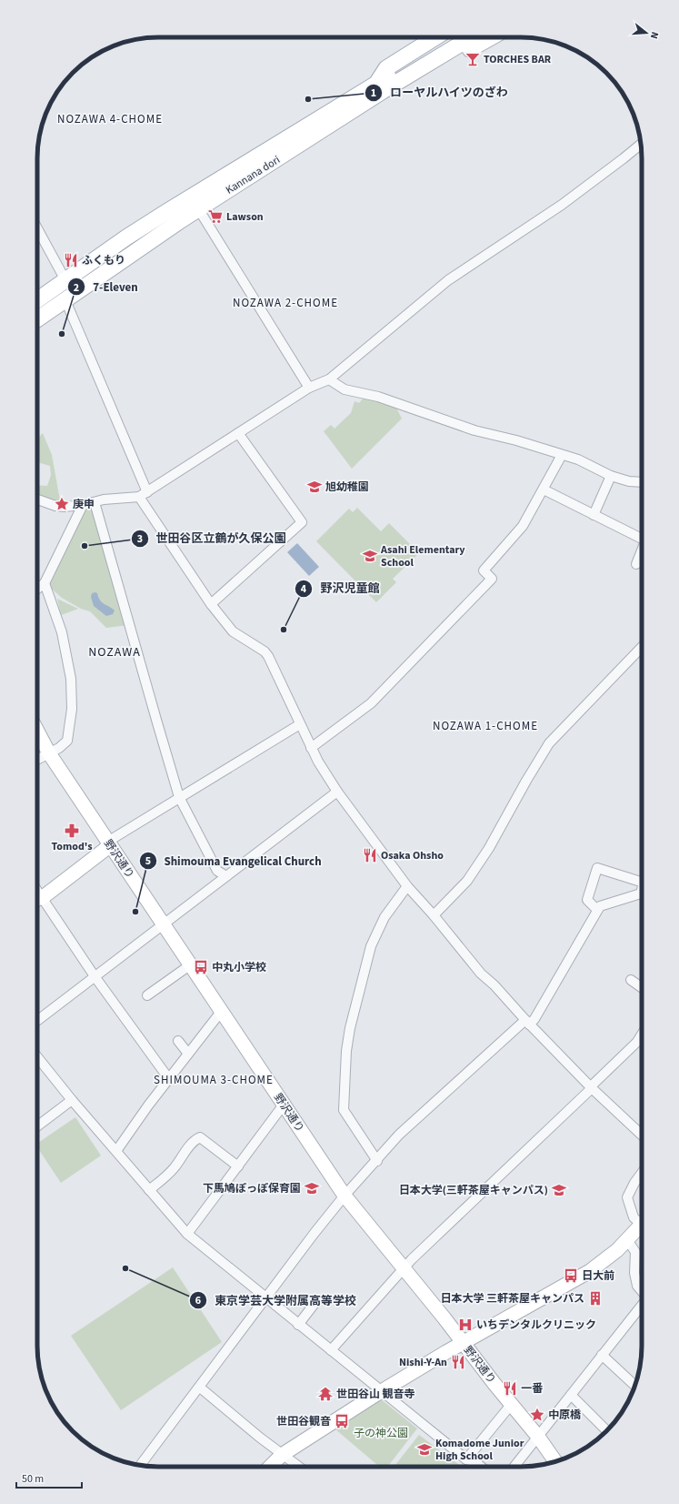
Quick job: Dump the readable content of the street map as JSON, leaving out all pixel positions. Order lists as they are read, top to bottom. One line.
{"streets":{"main road":["Kannana dori"],"street":["野沢通り"]},"districts":["NOZAWA 4-CHOME","NOZAWA 2-CHOME","NOZAWA","NOZAWA 1-CHOME","SHIMOUMA 3-CHOME"],"parks":["子の神公園"],"places":{"bar":["TORCHES BAR"],"other":["ローヤルハイツのざわ","7-Eleven","世田谷区立鶴が久保公園","野沢児童館","Shimouma Evangelical Church","東京学芸大学附属高等学校"],"supermarket":["Lawson"],"restaurant":["ふくもり","Osaka Ohsho","Nishi-Y-An","一番"],"school or university":["旭幼稚園","Asahi Elementary School","下馬鳩ぽっぽ保育園","日本大学(三軒茶屋キャンパス)","Komadome Junior High School"],"place":["庚申","中原橋"],"pharmacy":["Tomod's"],"bus stop":["中丸小学校","日大前","世田谷観音"],"building":["日本大学 三軒茶屋キャンパス"],"hospital":["いちデンタルクリニック"],"temple":["世田谷山 観音寺"]},"scale_bar":"50 m","north":"right"}
